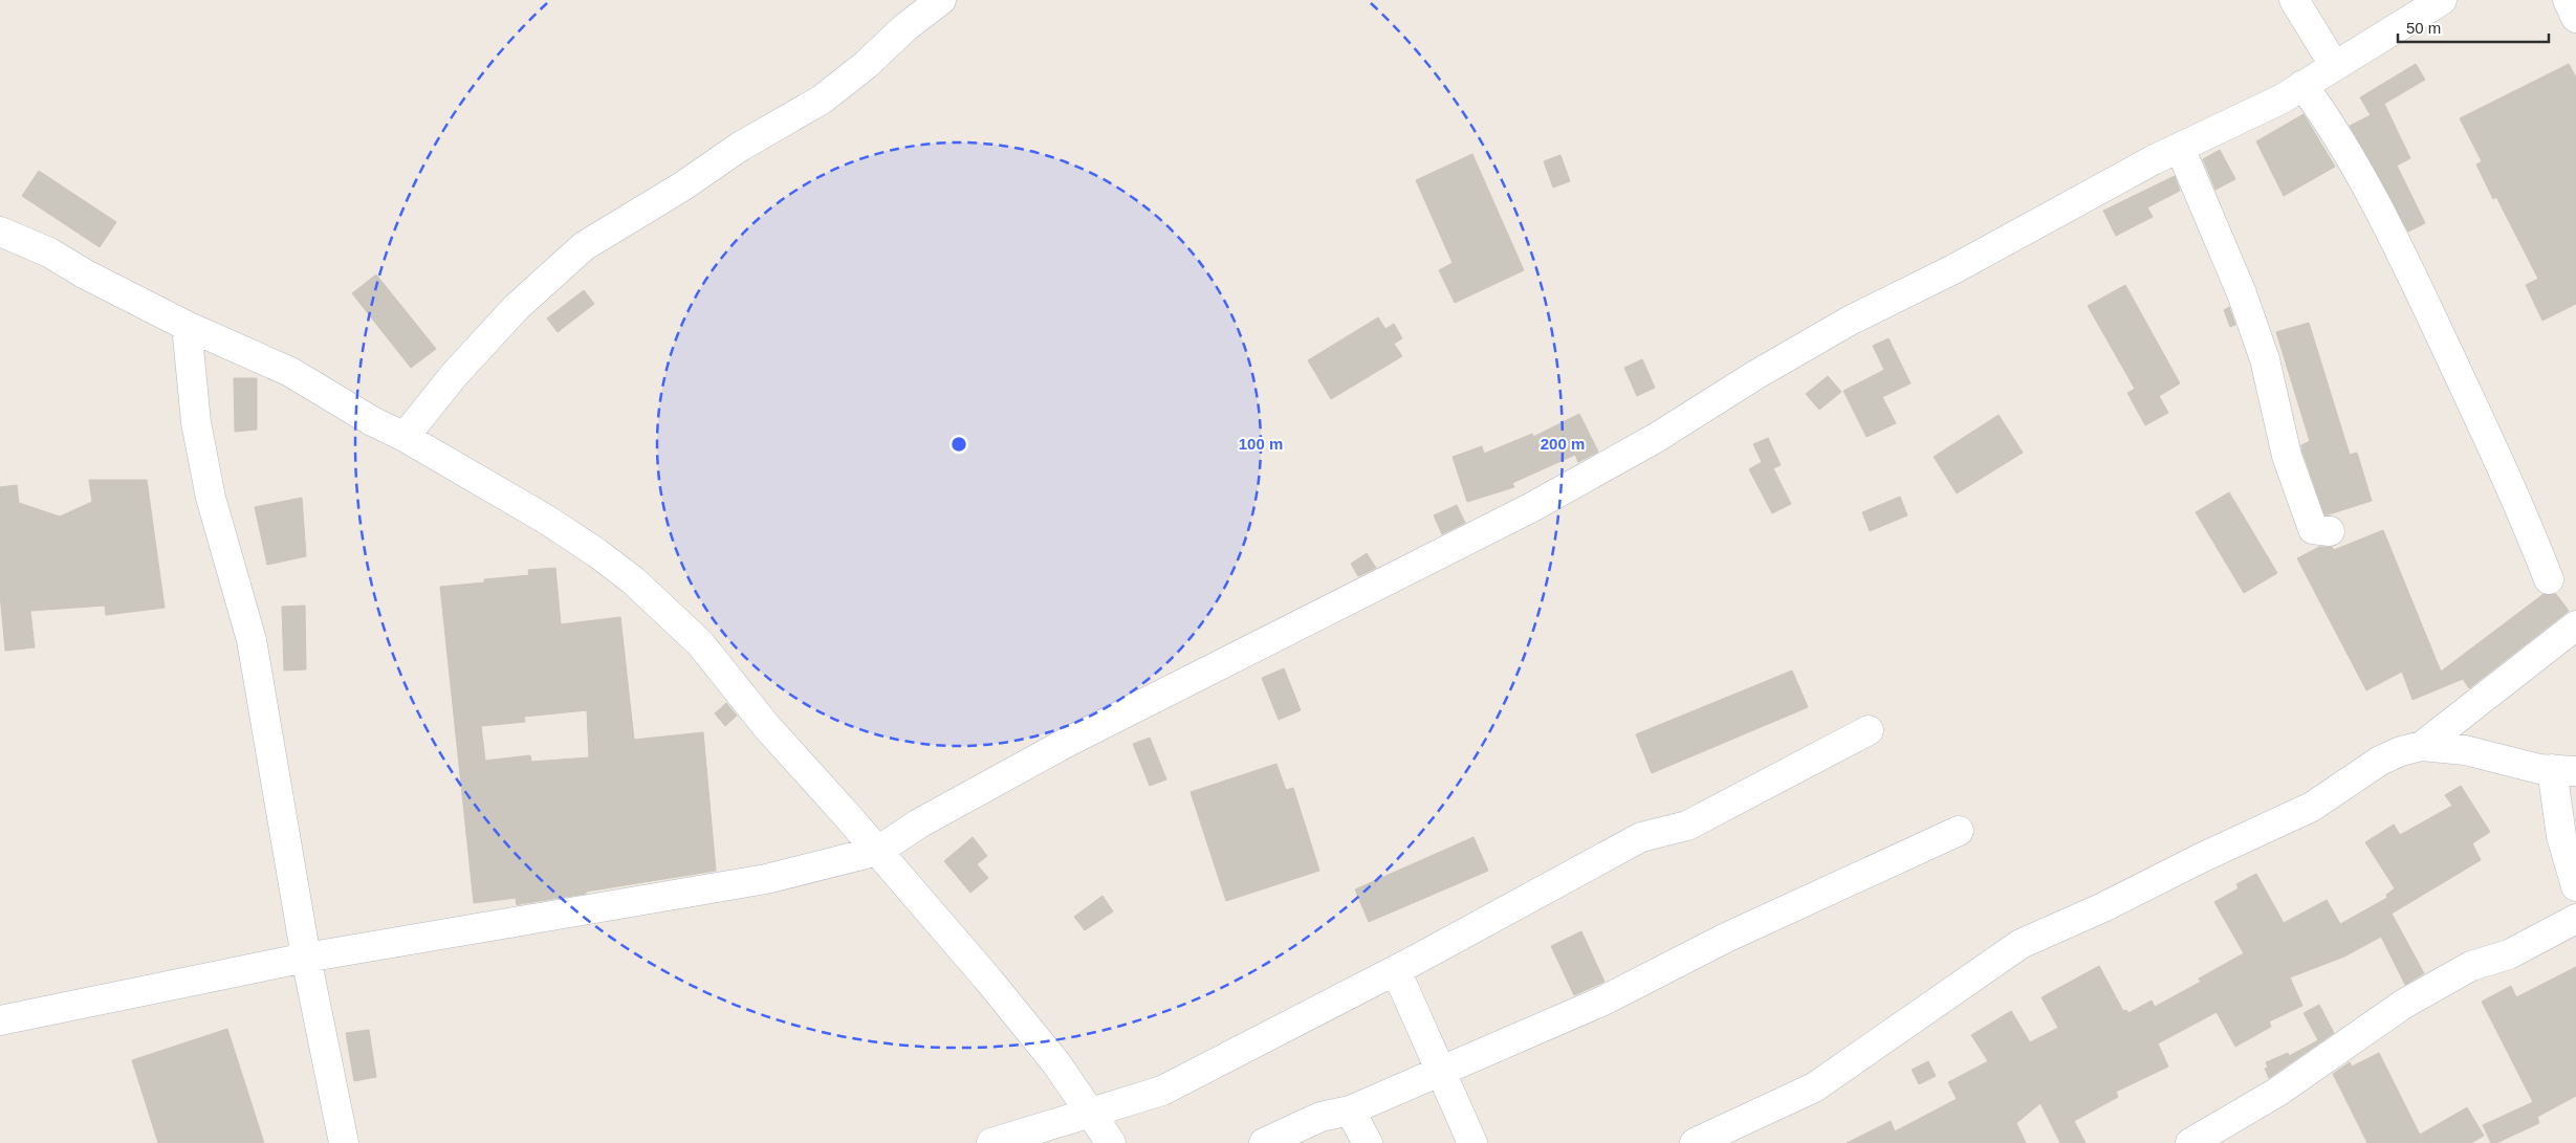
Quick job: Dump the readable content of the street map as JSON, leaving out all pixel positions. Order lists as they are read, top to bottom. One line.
{"scale_bar":"50 m","rings":["100 m","200 m"]}
